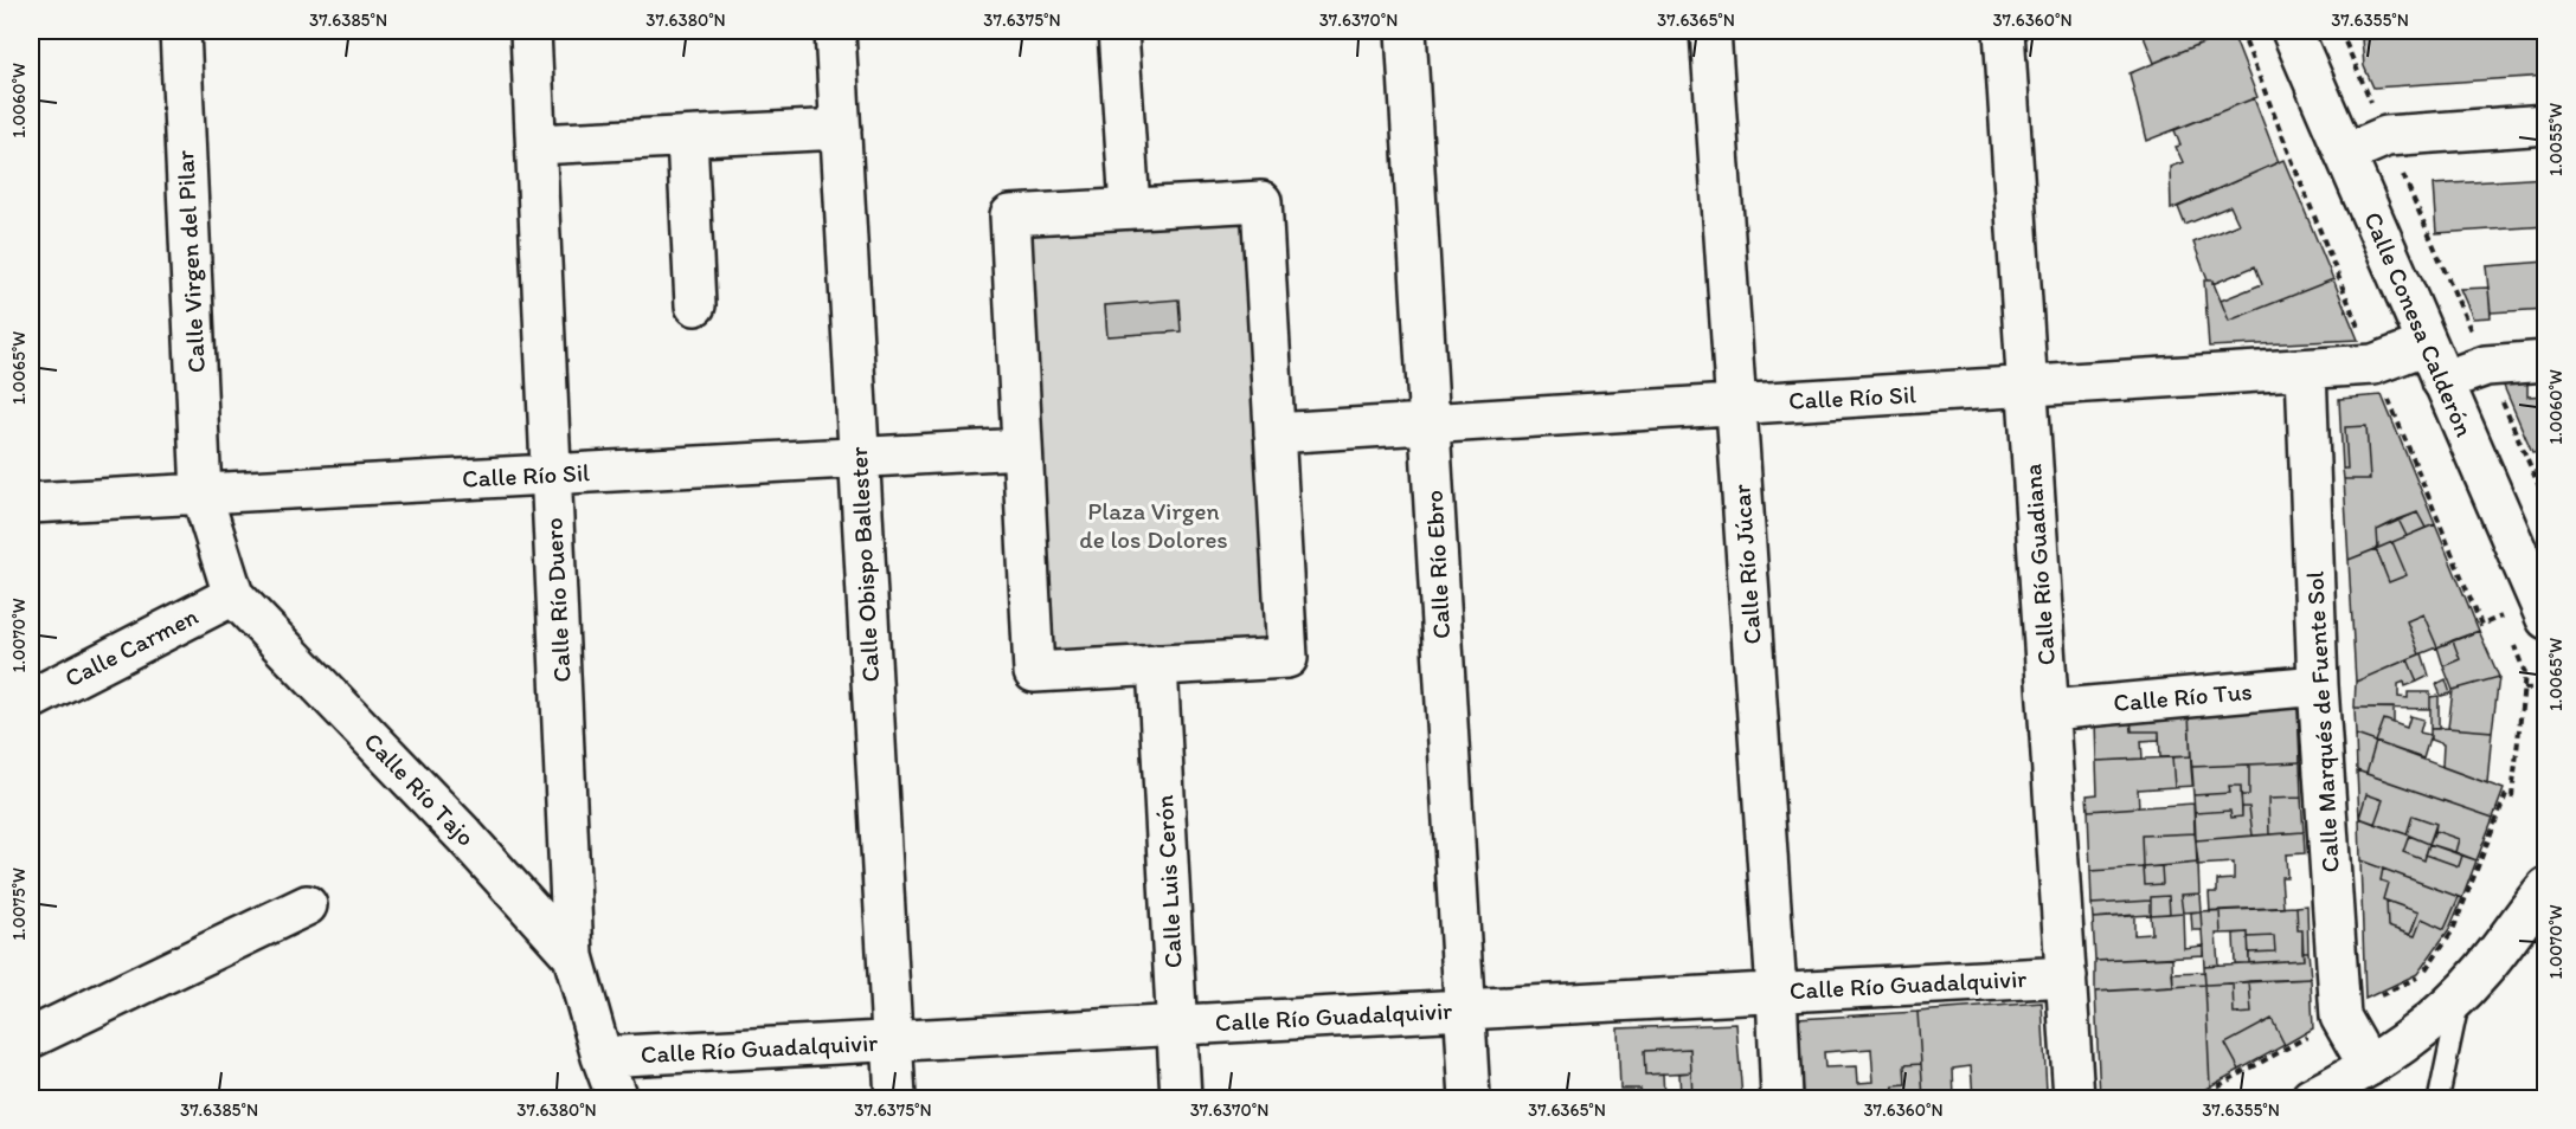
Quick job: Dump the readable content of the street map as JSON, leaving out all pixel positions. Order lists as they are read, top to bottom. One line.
{"streets":{"street":["Calle Virgen del Pilar","Calle Conesa Calderón","Calle Río Sil","Calle Obispo Ballester","Calle Río Ebro","Calle Río Júcar","Calle Río Guadiana","Calle Río Duero","Calle Carmen","Calle Río Tus","Calle Marqués de Fuente Sol","Calle Río Tajo","Calle Luis Cerón","Calle Río Guadalquivir"]},"crossings":[["Calle Virgen del Pilar","Calle Río Sil"],["Calle Virgen del Pilar","Calle Río Tajo"],["Calle Conesa Calderón","Calle Río Sil"],["Calle Río Sil","Calle Obispo Ballester"],["Calle Río Sil","Calle Río Ebro"],["Calle Río Sil","Calle Río Júcar"],["Calle Río Sil","Calle Río Guadiana"],["Calle Río Sil","Calle Río Duero"],["Calle Río Sil","Calle Marqués de Fuente Sol"],["Calle Río Sil","Calle Río Tajo"],["Calle Obispo Ballester","Calle Río Guadalquivir"],["Calle Río Ebro","Calle Río Guadalquivir"],["Calle Río Júcar","Calle Río Guadalquivir"],["Calle Río Guadiana","Calle Río Tus"],["Calle Río Guadiana","Calle Río Guadalquivir"],["Calle Río Duero","Calle Río Tajo"],["Calle Carmen","Calle Río Tajo"],["Calle Río Tus","Calle Marqués de Fuente Sol"],["Calle Río Tajo","Calle Río Guadalquivir"],["Calle Luis Cerón","Calle Río Guadalquivir"]],"parks":["Plaza Virgen de los Dolores"],"coordinates":["37.6385°N","37.6380°N","37.6375°N","37.6370°N","37.6365°N","37.6360°N","37.6355°N","1.0060°W","1.0055°W","1.0065°W","1.0070°W","1.0075°W"]}
